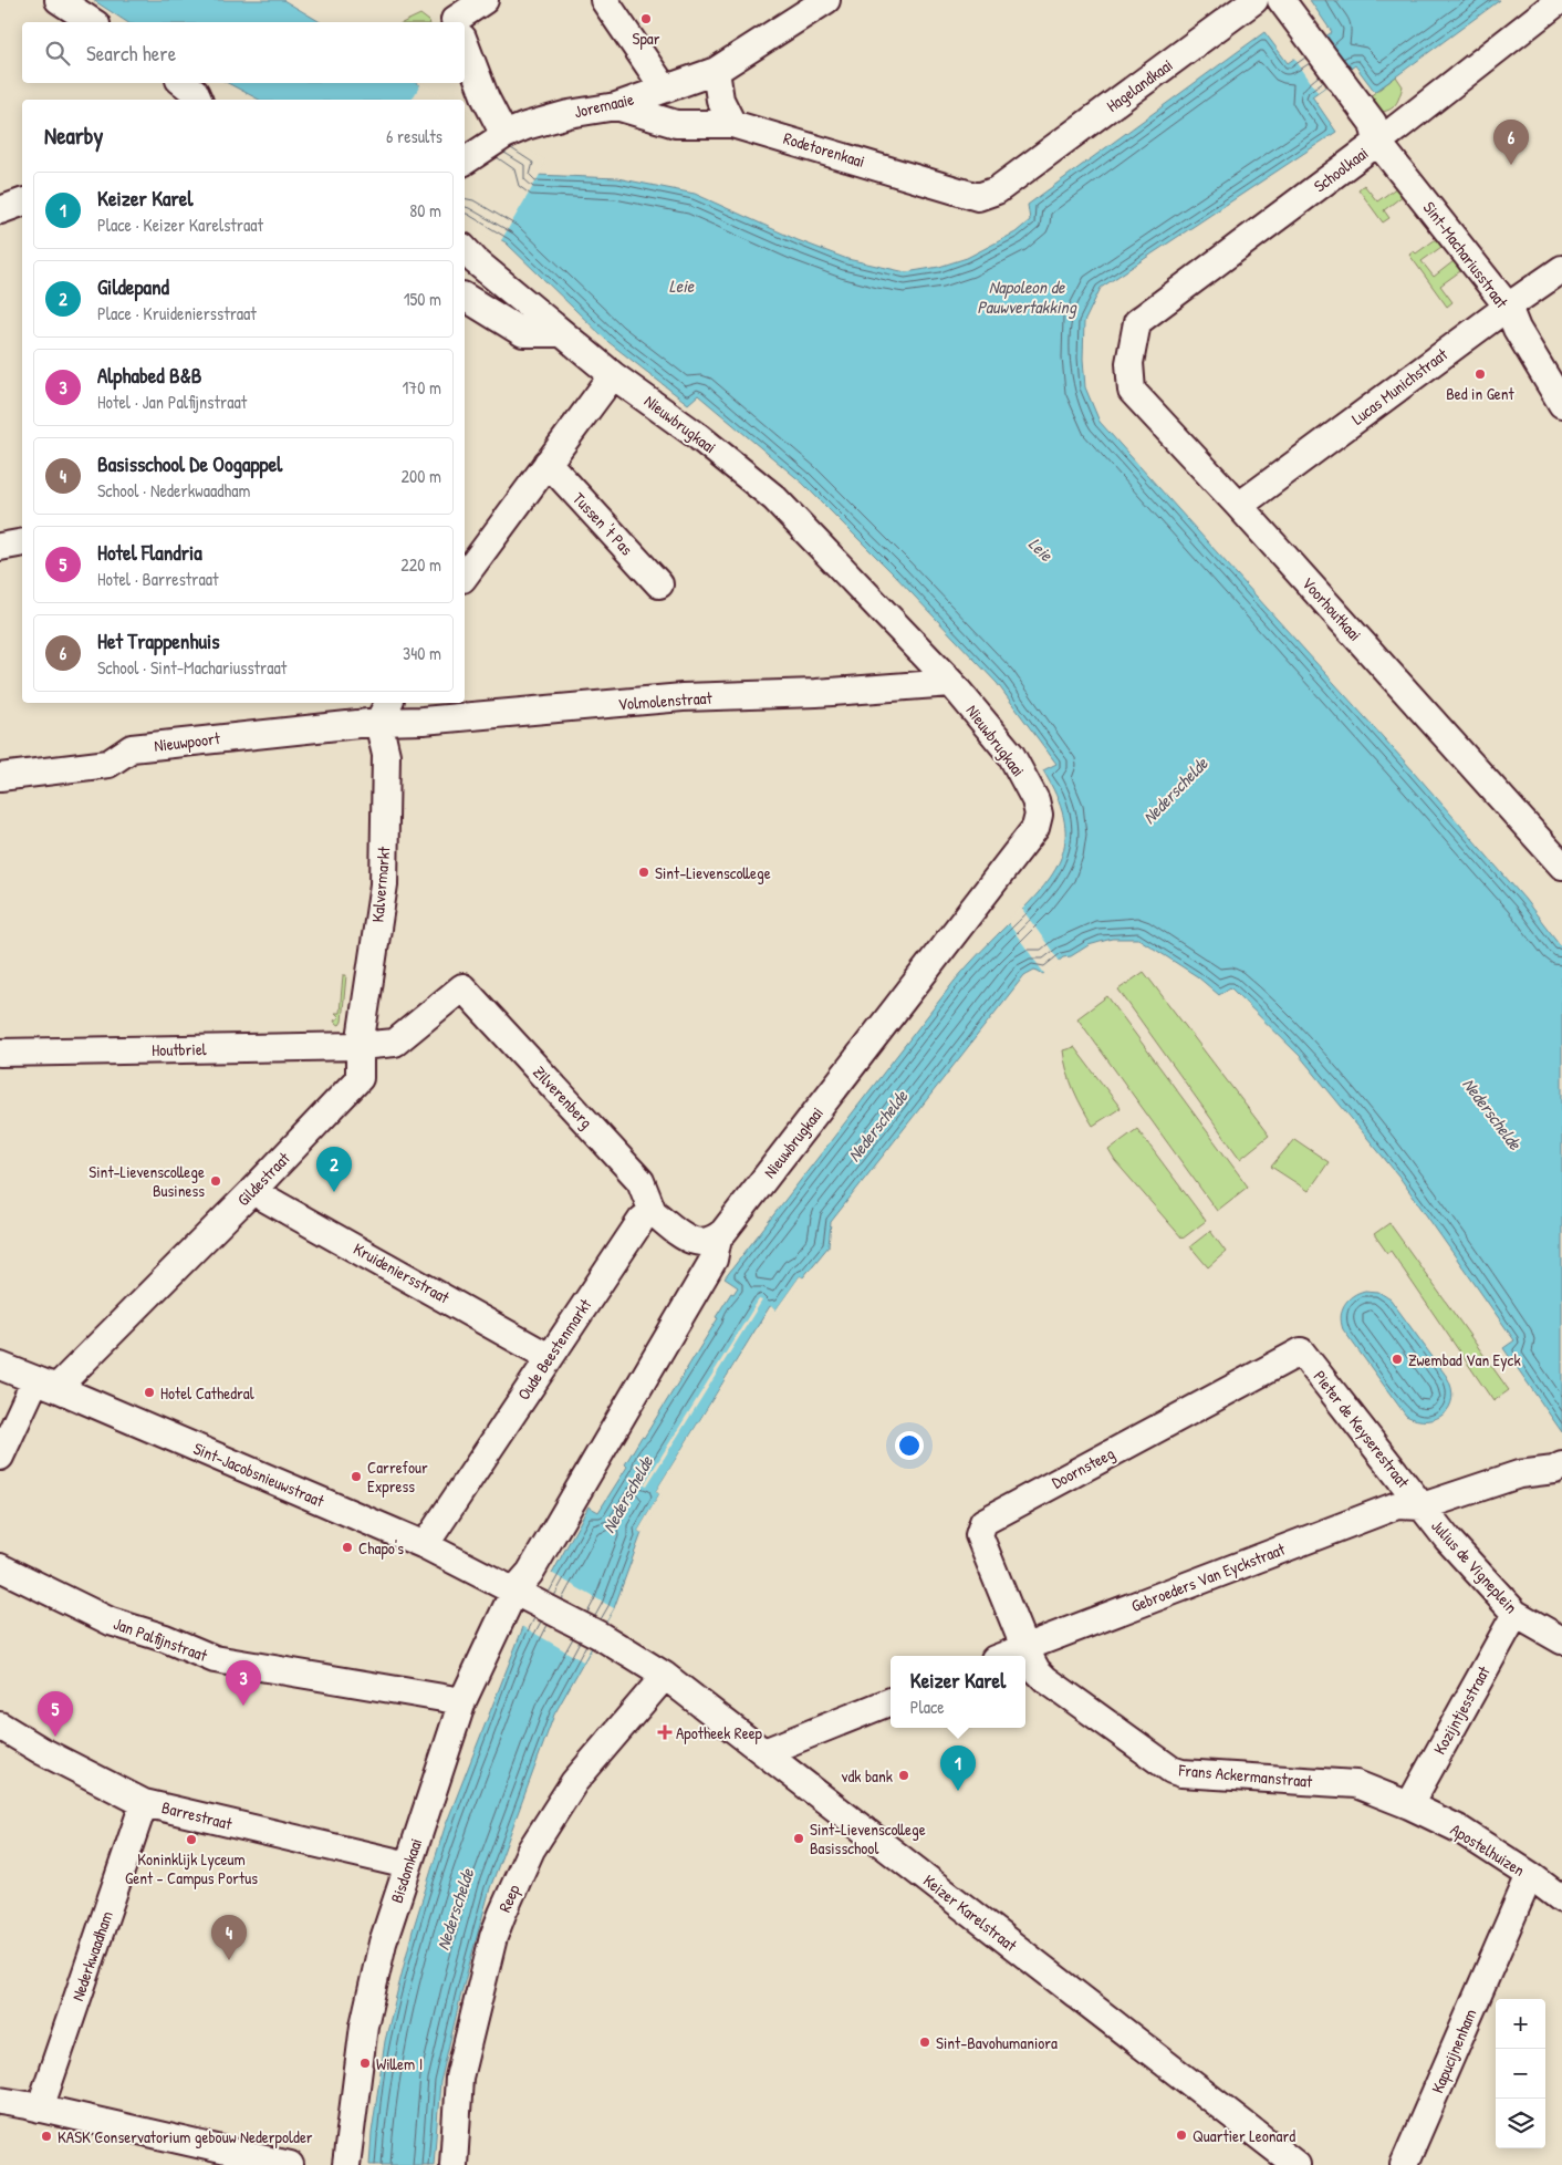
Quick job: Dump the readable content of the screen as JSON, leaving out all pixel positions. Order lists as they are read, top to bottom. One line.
{"streets":{"street":["Hagelandkaai","Joremaaie","Rodetorenkaai","Schoolkaai","Sint-Machariusstraat","Lucas Munichstraat","Nieuwbrugkaai","Tussen 't Pas","Voorhoutkaai","Volmolenstraat","Nieuwpoort","Kalvermarkt","Houtbriel","Zilverenberg","Gildestraat","Kruideniersstraat","Oude Beestenmarkt","Pieter de Keyserestraat","Doornsteeg","Sint-Jacobsnieuwstraat","Julius de Vigneplein","Gebroeders Van Eyckstraat","Jan Palfijnstraat","Kozijntjesstraat","Frans Ackermanstraat","Barrestraat","Apostelhuizen","Bisdomkaai","Reep","Keizer Karelstraat","Nederkwaadham","Kapucijnenham"]},"crossings":[["Hagelandkaai","Rodetorenkaai"],["Joremaaie","Rodetorenkaai"],["Schoolkaai","Sint-Machariusstraat"],["Schoolkaai","Voorhoutkaai"],["Sint-Machariusstraat","Lucas Munichstraat"],["Lucas Munichstraat","Voorhoutkaai"],["Nieuwbrugkaai","Volmolenstraat"],["Nieuwbrugkaai","Bisdomkaai"],["Volmolenstraat","Nieuwpoort"],["Volmolenstraat","Kalvermarkt"],["Nieuwpoort","Kalvermarkt"],["Kalvermarkt","Houtbriel"],["Kalvermarkt","Zilverenberg"],["Kalvermarkt","Gildestraat"],["Houtbriel","Zilverenberg"],["Houtbriel","Gildestraat"],["Zilverenberg","Gildestraat"],["Zilverenberg","Oude Beestenmarkt"],["Gildestraat","Kruideniersstraat"],["Gildestraat","Sint-Jacobsnieuwstraat"],["Kruideniersstraat","Oude Beestenmarkt"],["Oude Beestenmarkt","Sint-Jacobsnieuwstraat"],["Pieter de Keyserestraat","Doornsteeg"],["Pieter de Keyserestraat","Julius de Vigneplein"],["Pieter de Keyserestraat","Gebroeders Van Eyckstraat"],["Doornsteeg","Gebroeders Van Eyckstraat"],["Doornsteeg","Frans Ackermanstraat"],["Sint-Jacobsnieuwstraat","Bisdomkaai"],["Sint-Jacobsnieuwstraat","Keizer Karelstraat"],["Julius de Vigneplein","Gebroeders Van Eyckstraat"],["Julius de Vigneplein","Kozijntjesstraat"],["Gebroeders Van Eyckstraat","Frans Ackermanstraat"],["Jan Palfijnstraat","Bisdomkaai"],["Kozijntjesstraat","Frans Ackermanstraat"],["Kozijntjesstraat","Apostelhuizen"],["Frans Ackermanstraat","Apostelhuizen"],["Barrestraat","Bisdomkaai"],["Barrestraat","Nederkwaadham"],["Apostelhuizen","Kapucijnenham"],["Bisdomkaai","Keizer Karelstraat"],["Reep","Keizer Karelstraat"]],"water":["Leie","Napoleon de Pauwvertakking","Nederschelde"],"places":{"other":["Spar","Bed in Gent","Sint-Lievenscollege","Sint-Lievenscollege Business","Zwembad Van Eyck","Hotel Cathedral","Carrefour Express","Chapo's","vdk bank","Sint-Lievenscollege Basisschool","Koninklijk Lyceum Gent - Campus Portus","Sint-Bavohumaniora","Willem I","Quartier Leonard","KASK Conservatorium gebouw Nederpolder"],"health":["Apotheek Reep"]},"page":{"search":"Search here","heading":["Nearby","6 results"],"pins":["6","2","3","5","1","4"],"list":[{"mark":"1","name":"Keizer Karel","note":"Place · Keizer Karelstraat","value":"80 m"},{"mark":"2","name":"Gildepand","note":"Place · Kruideniersstraat","value":"150 m"},{"mark":"3","name":"Alphabed B&B","note":"Hotel · Jan Palfijnstraat","value":"170 m"},{"mark":"4","name":"Basisschool De Oogappel","note":"School · Nederkwaadham","value":"200 m"},{"mark":"5","name":"Hotel Flandria","note":"Hotel · Barrestraat","value":"220 m"},{"mark":"6","name":"Het Trappenhuis","note":"School · Sint-Machariusstraat","value":"340 m"}],"popup":["Keizer Karel","Place"],"map_buttons":["+","−"]}}
